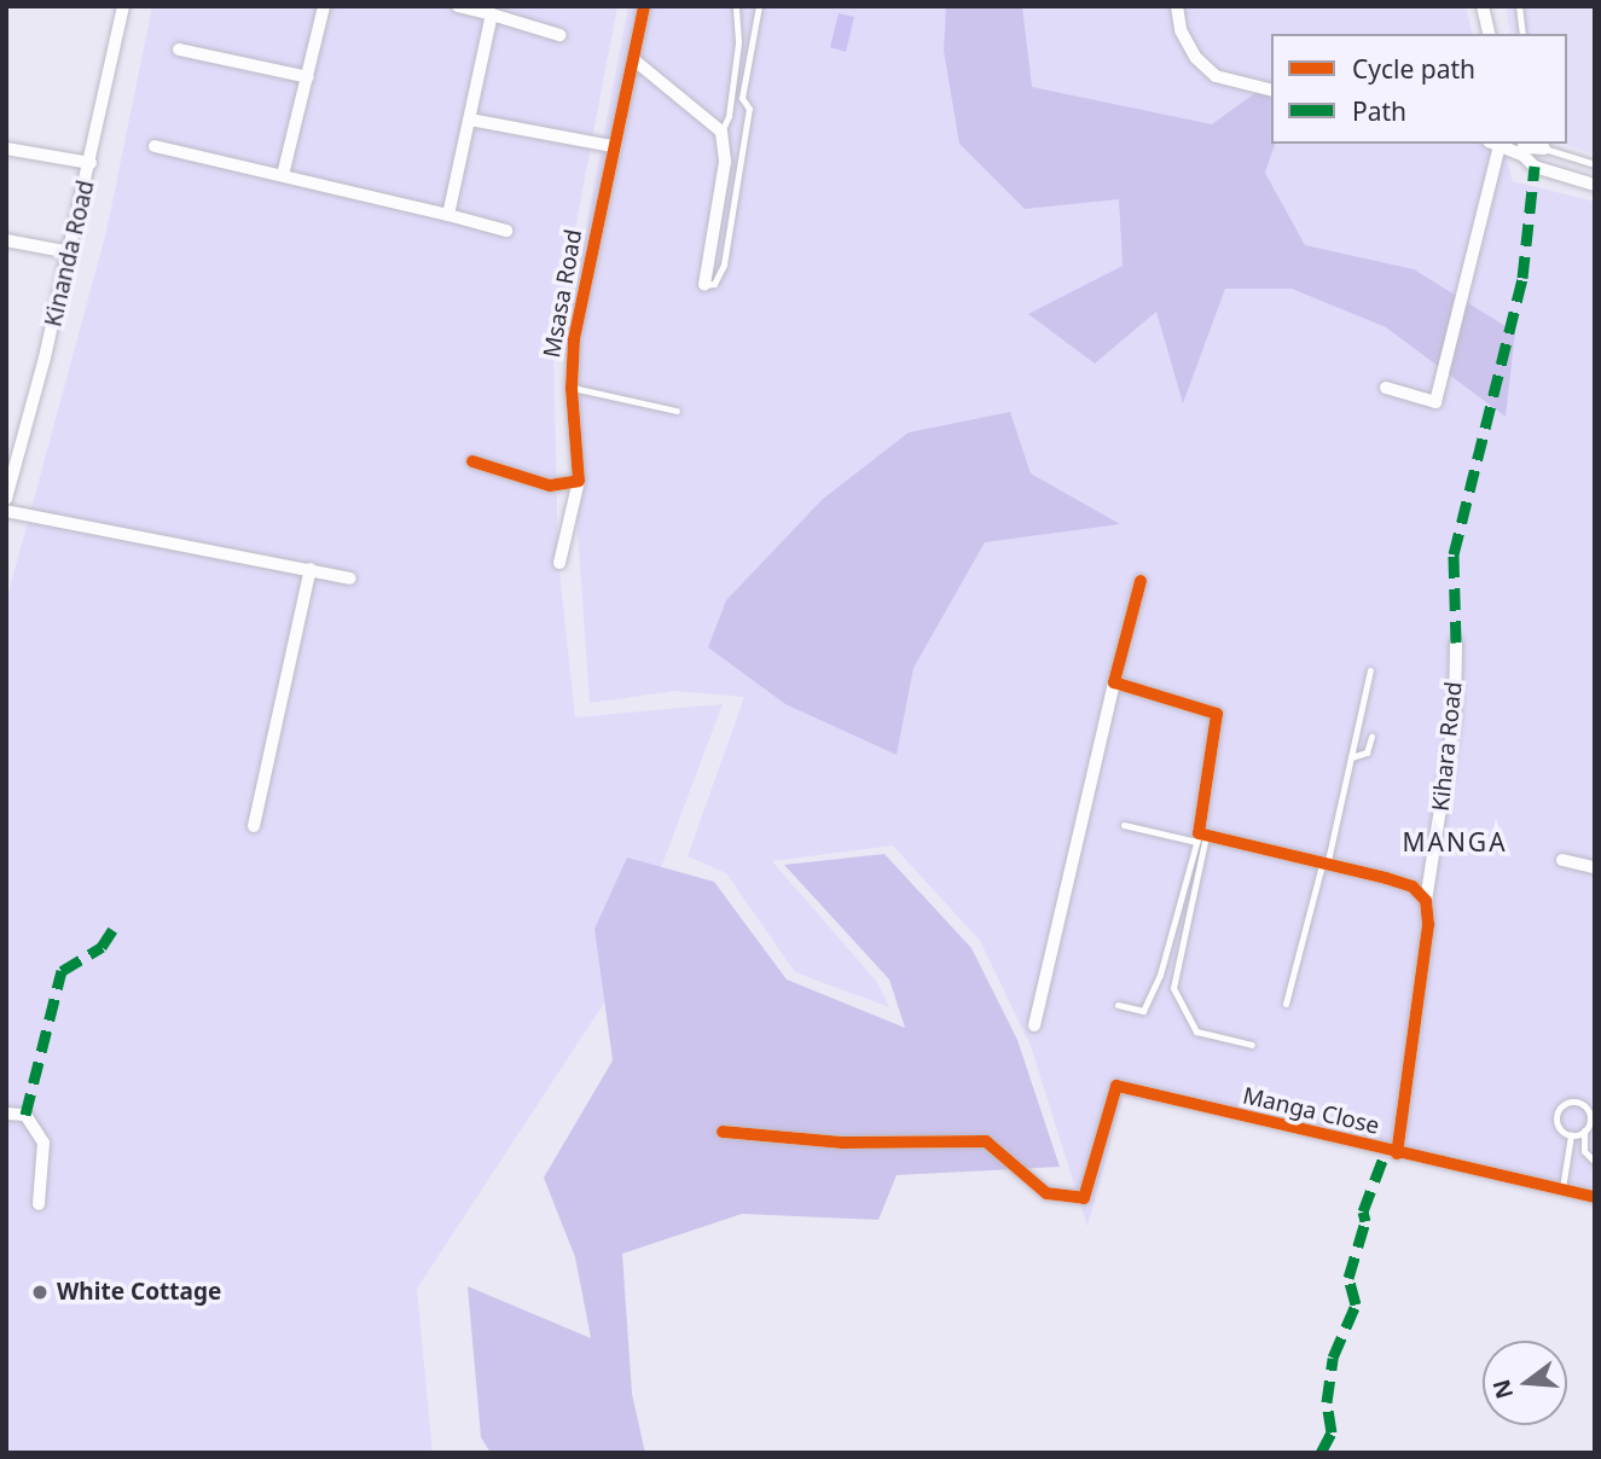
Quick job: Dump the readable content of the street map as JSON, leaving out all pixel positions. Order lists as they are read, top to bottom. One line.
{"streets":{"street":["Kinanda Road","Msasa Road","Kihara Road","Manga Close"]},"crossings":[["Kihara Road","Manga Close"]],"districts":["MANGA"],"places":["White Cottage"],"legend":["Cycle path","Path"],"north":"left"}
